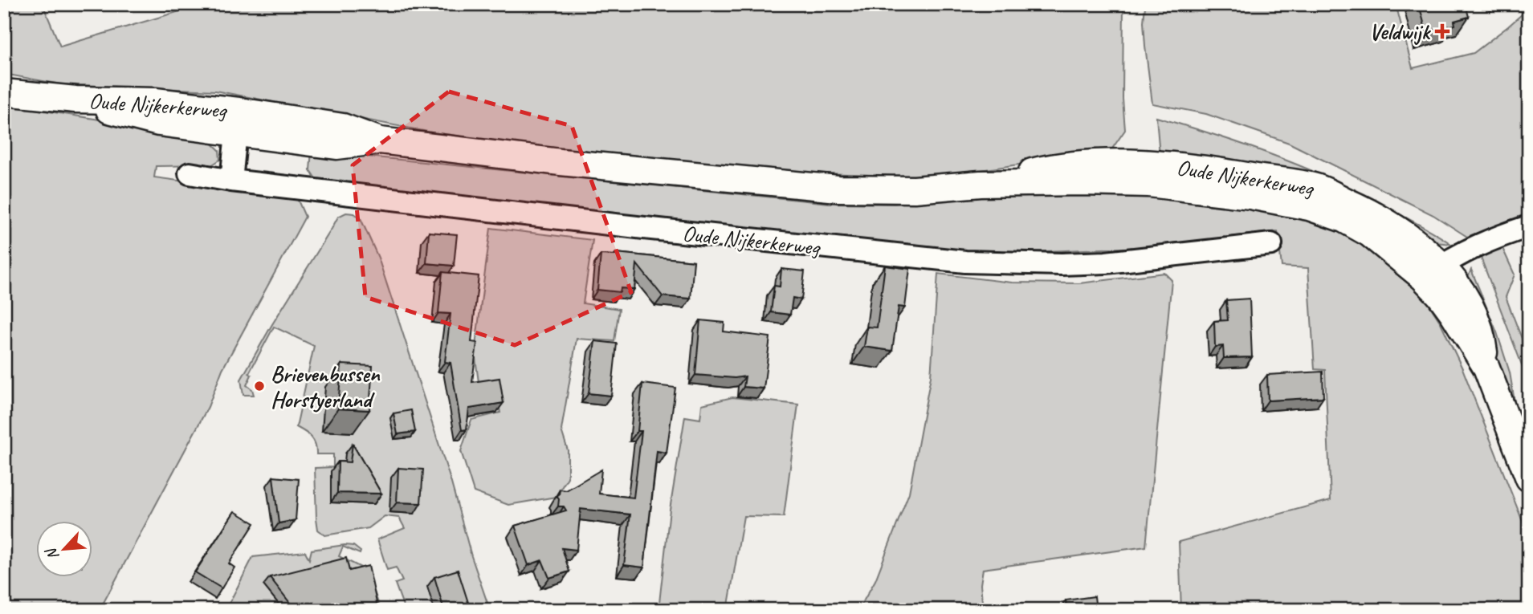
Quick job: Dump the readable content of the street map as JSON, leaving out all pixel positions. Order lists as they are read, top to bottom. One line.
{"streets":{"street":["Oude Nijkerkerweg"]},"places":{"health":["Veldwijk"],"other":["Brievenbussen Horstyerland"]},"north":"bottom left"}
